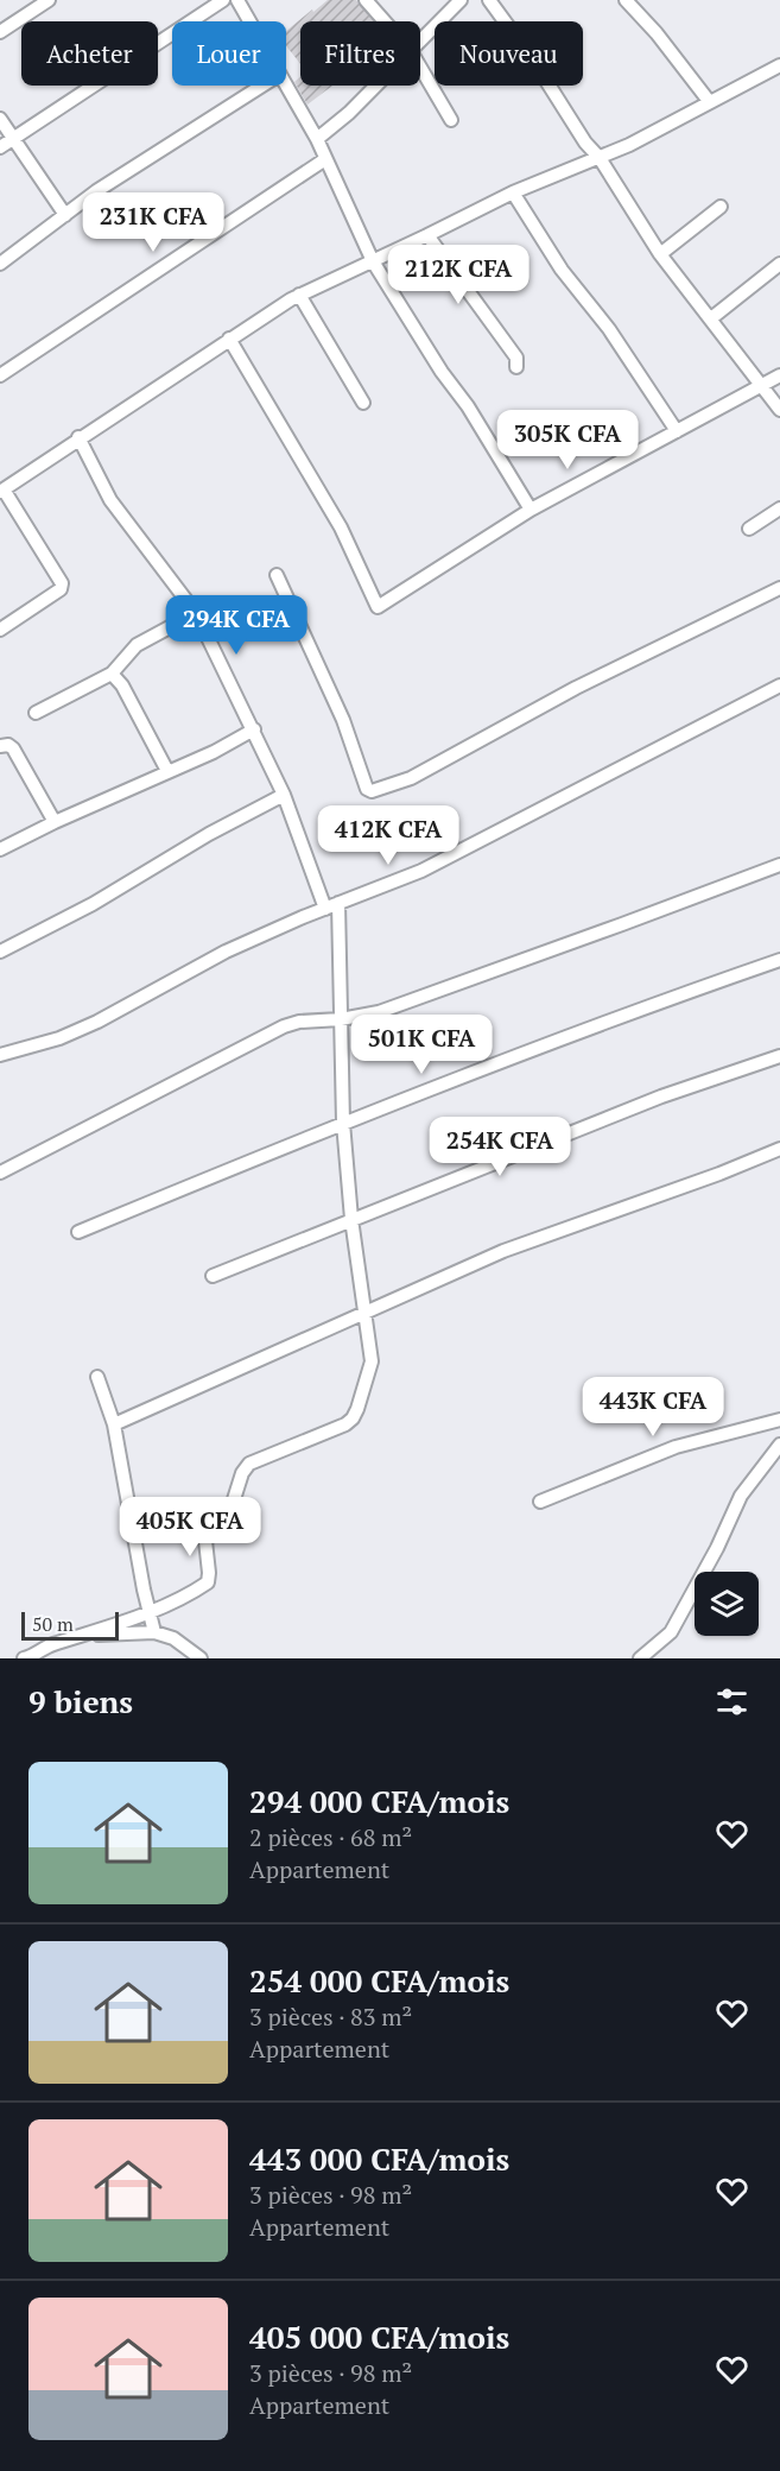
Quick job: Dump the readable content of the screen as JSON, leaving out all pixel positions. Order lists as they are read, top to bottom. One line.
{"scale_bar":"50 m","page":{"chip":["Acheter","Louer","Filtres","Nouveau"],"price":["231K CFA","212K CFA","305K CFA","294K CFA","412K CFA","501K CFA","254K CFA","443K CFA","405K CFA"],"scale":"50 m","heading":"9 biens","list":[{"name":"294 000 CFA/mois","note":"2 pièces · 68 m² · Appartement"},{"name":"254 000 CFA/mois","note":"3 pièces · 83 m² · Appartement"},{"name":"443 000 CFA/mois","note":"3 pièces · 98 m² · Appartement"},{"name":"405 000 CFA/mois","note":"3 pièces · 98 m² · Appartement"}]}}
